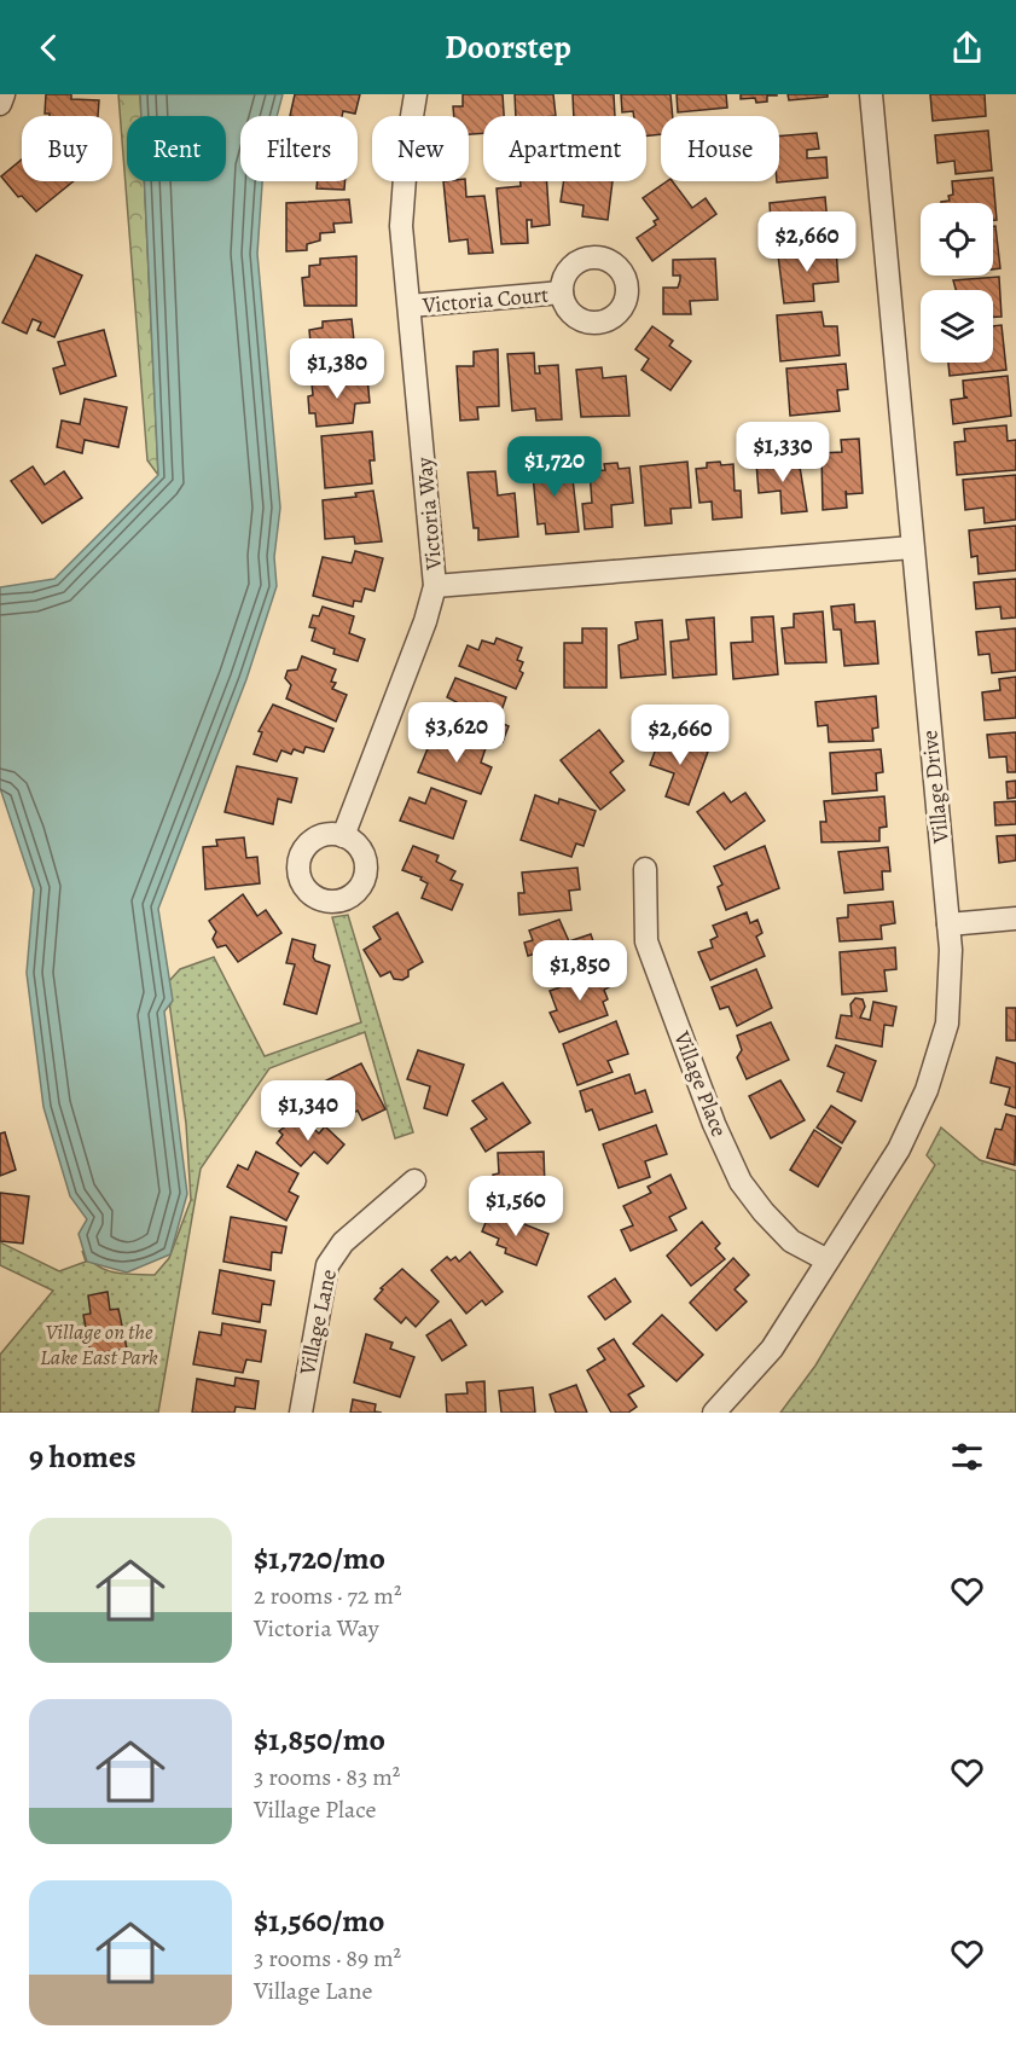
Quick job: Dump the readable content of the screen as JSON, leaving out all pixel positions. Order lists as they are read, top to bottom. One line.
{"streets":{"street":["Victoria Court","Victoria Way","Village Drive","Village Place","Village Lane"]},"crossings":[["Victoria Court","Victoria Way"],["Victoria Way","Village Drive"],["Village Drive","Village Place"]],"parks":["Village on the Lake East Park"],"page":{"header":"Doorstep","chip":["Buy","Rent","Filters","New","Apartment","House"],"price":["$2,660","$1,380","$1,330","$1,720","$3,620","$2,660","$1,850","$1,340","$1,560"],"heading":"9 homes","list":[{"name":"$1,720/mo","note":"2 rooms · 72 m² · Victoria Way"},{"name":"$1,850/mo","note":"3 rooms · 83 m² · Village Place"},{"name":"$1,560/mo","note":"3 rooms · 89 m² · Village Lane"}]}}
